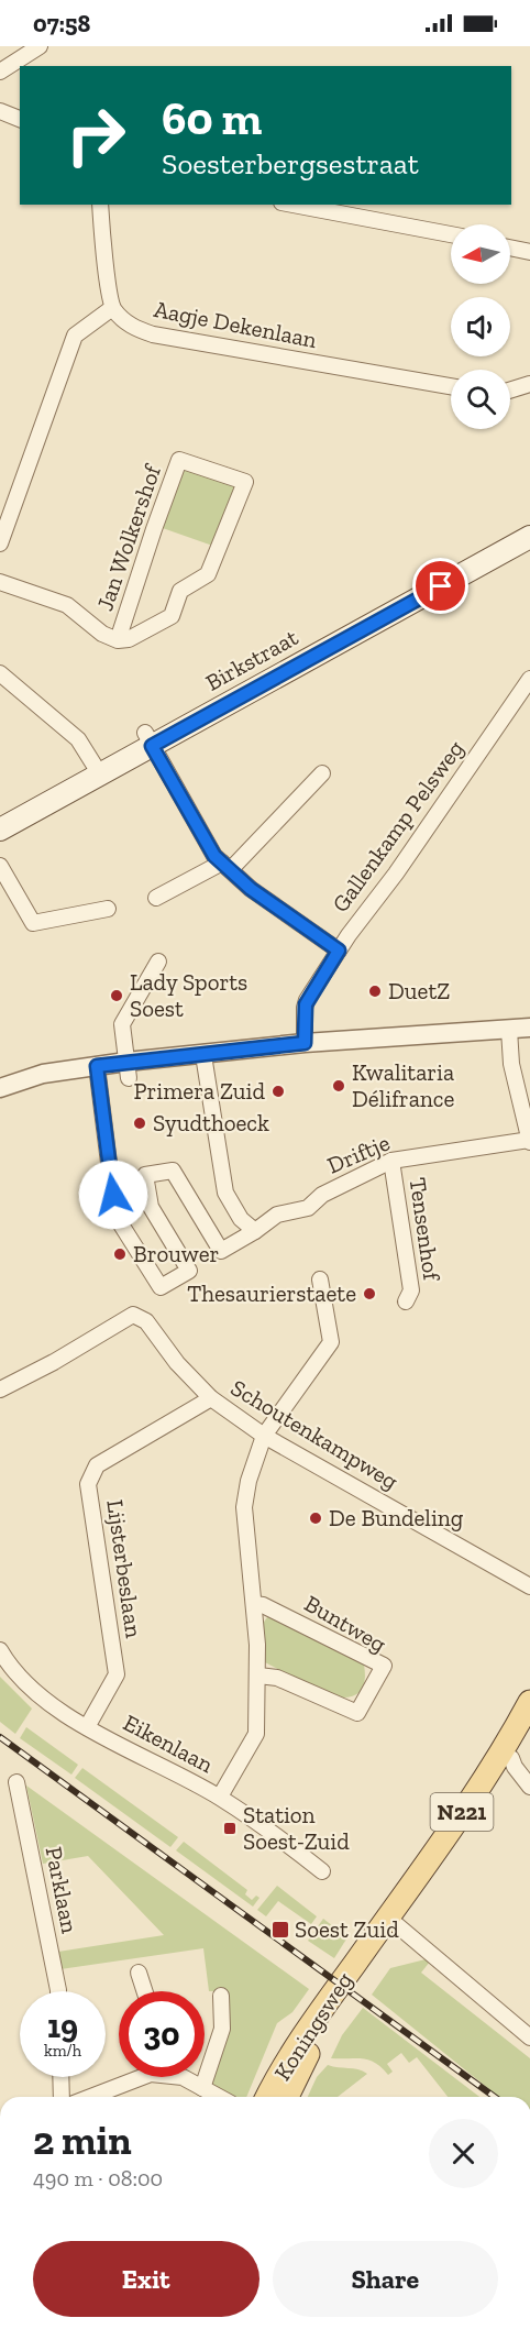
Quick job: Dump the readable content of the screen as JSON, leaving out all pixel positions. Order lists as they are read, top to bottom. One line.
{"streets":{"main road":["Birkstraat","N221","Koningsweg"],"street":["Aagje Dekenlaan","Jan Wolkershof","Gallenkamp Pelsweg","Driftje","Tensenhof","Schoutenkampweg","Lijsterbeslaan","Buntweg","Eikenlaan","Parklaan"]},"crossings":[["Driftje","Tensenhof"],["Schoutenkampweg","Lijsterbeslaan"],["Lijsterbeslaan","Eikenlaan"],["N221","Koningsweg"]],"places":{"other":["DuetZ","Lady Sports Soest","Kwalitaria Délifrance","Primera Zuid","Syudthoeck","Brouwer","Thesaurierstaete","De Bundeling"],"transit":["Station Soest-Zuid","Soest Zuid"]},"north":"left","page":{"status":"07:58","turn":["60 m","Soesterbergsestraat"],"speed":"19 km/h","limit":"30","heading":["2 min","490 m · 08:00"],"buttons":["Exit","Share"]}}
